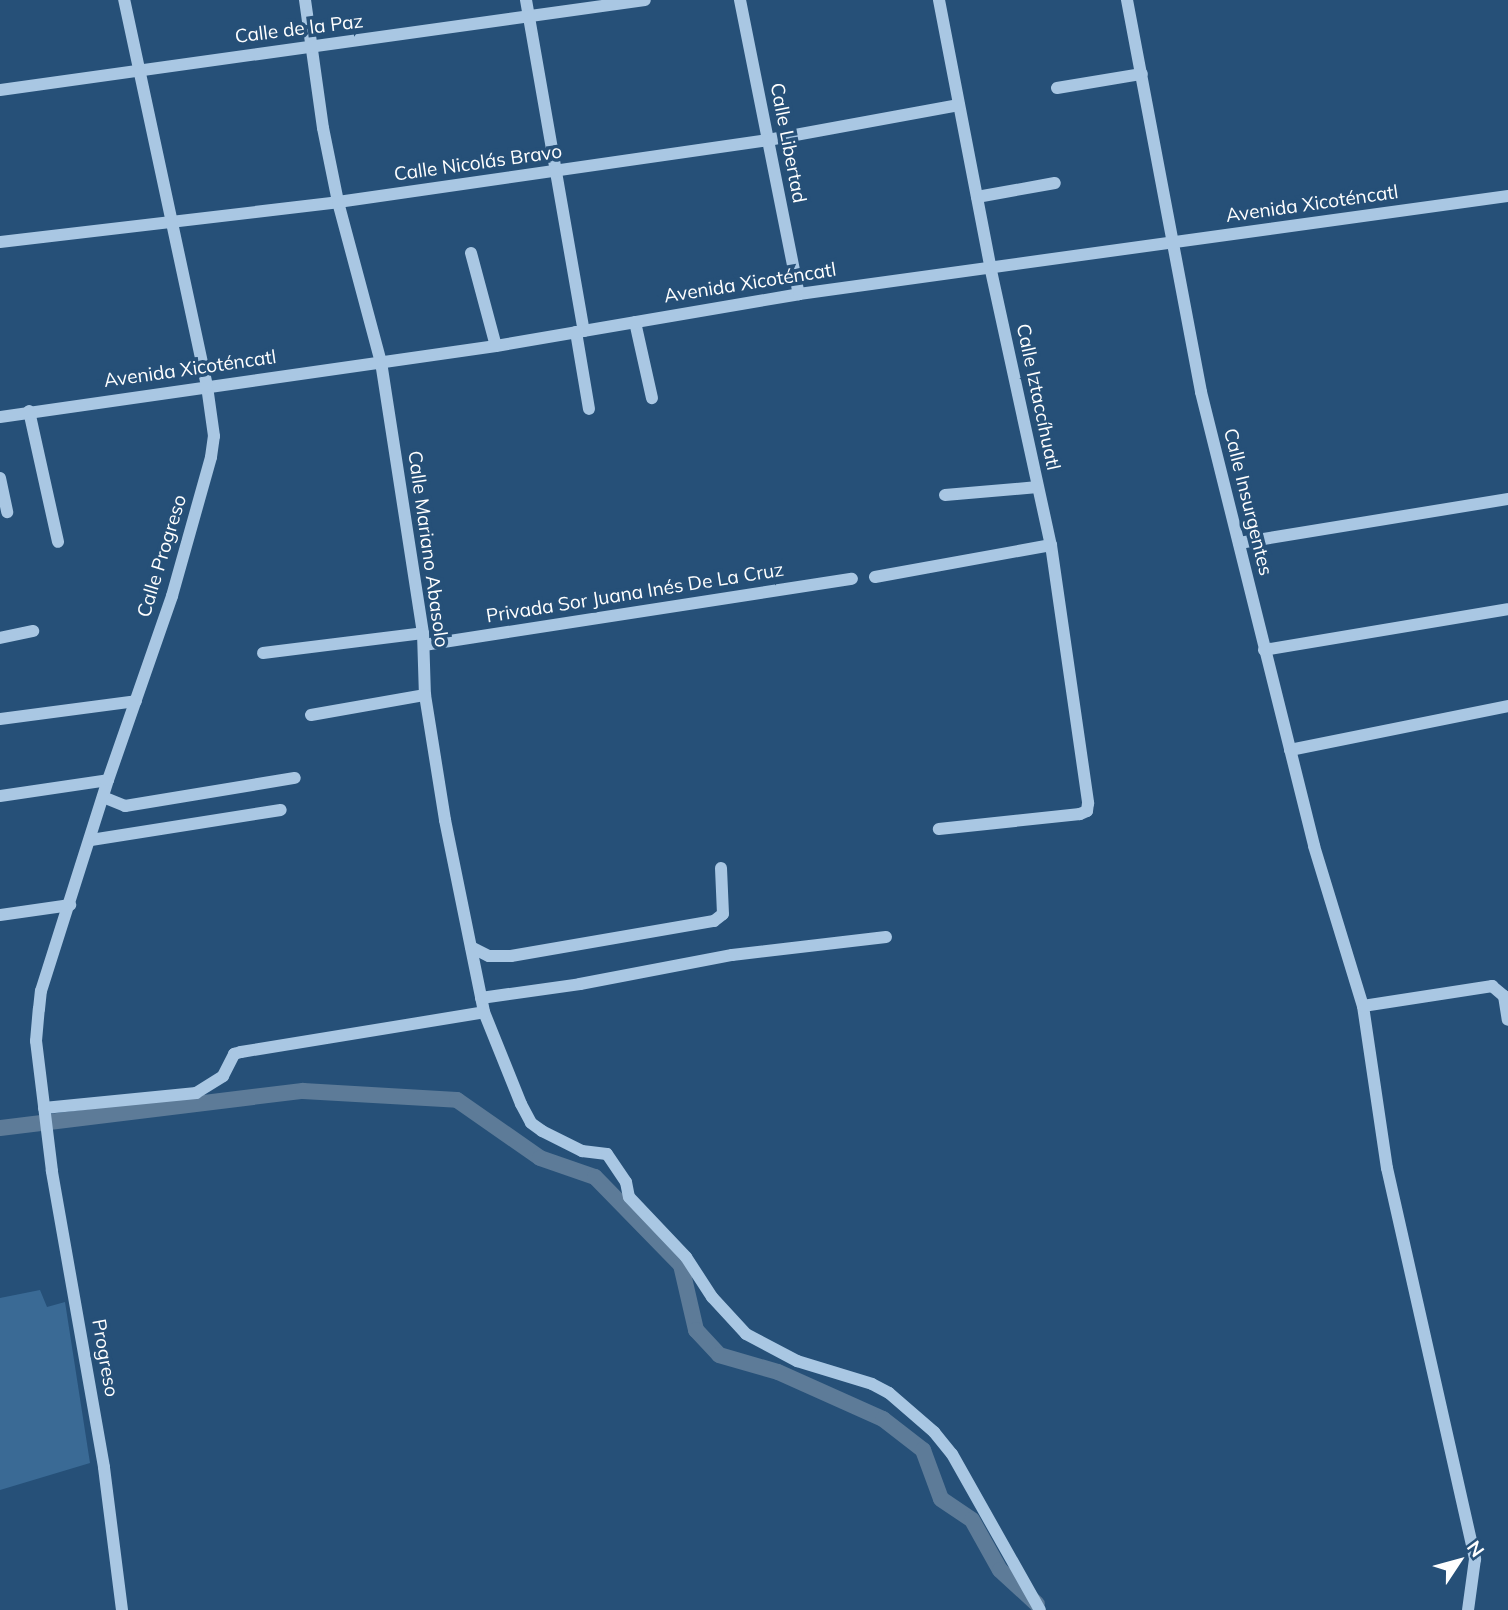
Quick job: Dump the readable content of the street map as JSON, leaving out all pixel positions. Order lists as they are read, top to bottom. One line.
{"streets":{"street":["Calle de la Paz","Calle Libertad","Calle Nicolás Bravo","Avenida Xicoténcatl","Calle Iztaccíhuatl","Calle Insurgentes","Calle Mariano Abasolo","Calle Progreso","Privada Sor Juana Inés De La Cruz","Progreso"]},"crossings":[["Calle de la Paz","Calle Mariano Abasolo"],["Calle de la Paz","Calle Progreso"],["Calle Libertad","Calle Nicolás Bravo"],["Calle Libertad","Avenida Xicoténcatl"],["Calle Nicolás Bravo","Calle Iztaccíhuatl"],["Calle Nicolás Bravo","Calle Mariano Abasolo"],["Calle Nicolás Bravo","Calle Progreso"],["Avenida Xicoténcatl","Calle Iztaccíhuatl"],["Avenida Xicoténcatl","Calle Insurgentes"],["Avenida Xicoténcatl","Calle Mariano Abasolo"],["Avenida Xicoténcatl","Calle Progreso"],["Calle Mariano Abasolo","Privada Sor Juana Inés De La Cruz"],["Calle Progreso","Progreso"]],"north":"top right"}
